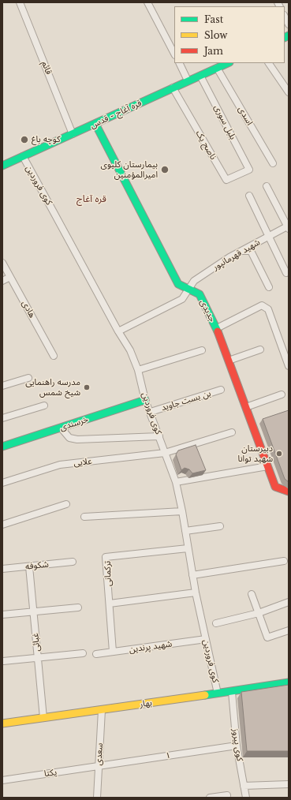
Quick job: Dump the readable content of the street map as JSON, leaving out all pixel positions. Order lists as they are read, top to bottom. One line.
{"streets":{"main road":["قره آغاج - قدس","جدیدی","خرسندی","بهار"],"street":["قائم","اسدی","بلبل سوری","ناصح یک","کوی فروردین","شهید قهرمانپور","هادی","بن بست جاوید","علایی","شکوفه","ترکمانی","غبائی","شهید پرندین","کوی پیروز","سعدی","۱","یکتا"]},"crossings":[["قائم","قره آغاج - قدس"],["قره آغاج - قدس","اسدی"],["قره آغاج - قدس","بلبل سوری"],["قره آغاج - قدس","ناصح یک"],["قره آغاج - قدس","کوی فروردین"],["قره آغاج - قدس","جدیدی"],["بلبل سوری","ناصح یک"],["کوی فروردین","شهید قهرمانپور"],["کوی فروردین","بن بست جاوید"],["کوی فروردین","خرسندی"],["کوی فروردین","علایی"],["کوی فروردین","ترکمانی"],["کوی فروردین","شهید پرندین"],["کوی فروردین","بهار"],["شهید قهرمانپور","جدیدی"],["شکوفه","غبائی"],["ترکمانی","شهید پرندین"],["غبائی","بهار"],["بهار","کوی پیروز"],["بهار","سعدی"],["کوی پیروز","۱"],["سعدی","۱"],["سعدی","یکتا"],["۱","یکتا"]],"districts":["قره آغاج"],"places":["کوچه باغ","بیمارستان کلیوی امیرالمؤمنین","مدرسه راهنمایی شیخ شمس","دبیرستان شهید توانا"],"legend":["Fast","Slow","Jam"]}
